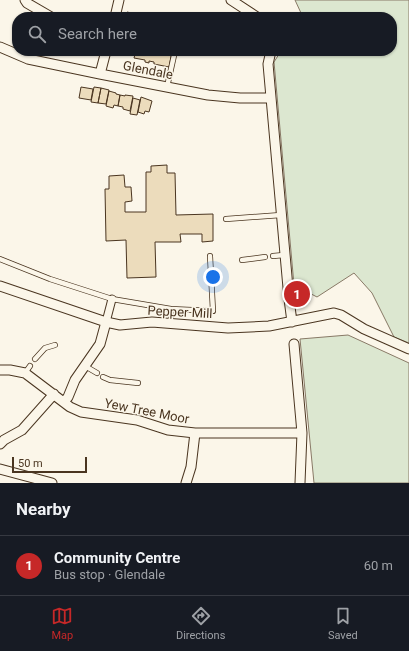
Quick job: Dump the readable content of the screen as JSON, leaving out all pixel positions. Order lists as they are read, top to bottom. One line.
{"streets":{"street":["Glendale","Pepper Mill","Yew Tree Moor"]},"scale_bar":"50 m","page":{"search":"Search here","pins":"1","scale":"50 m","heading":"Nearby","list":[{"mark":"1","name":"Community Centre","note":"Bus stop · Glendale","value":"60 m"}],"nav":["Map","Directions","Saved"]}}
